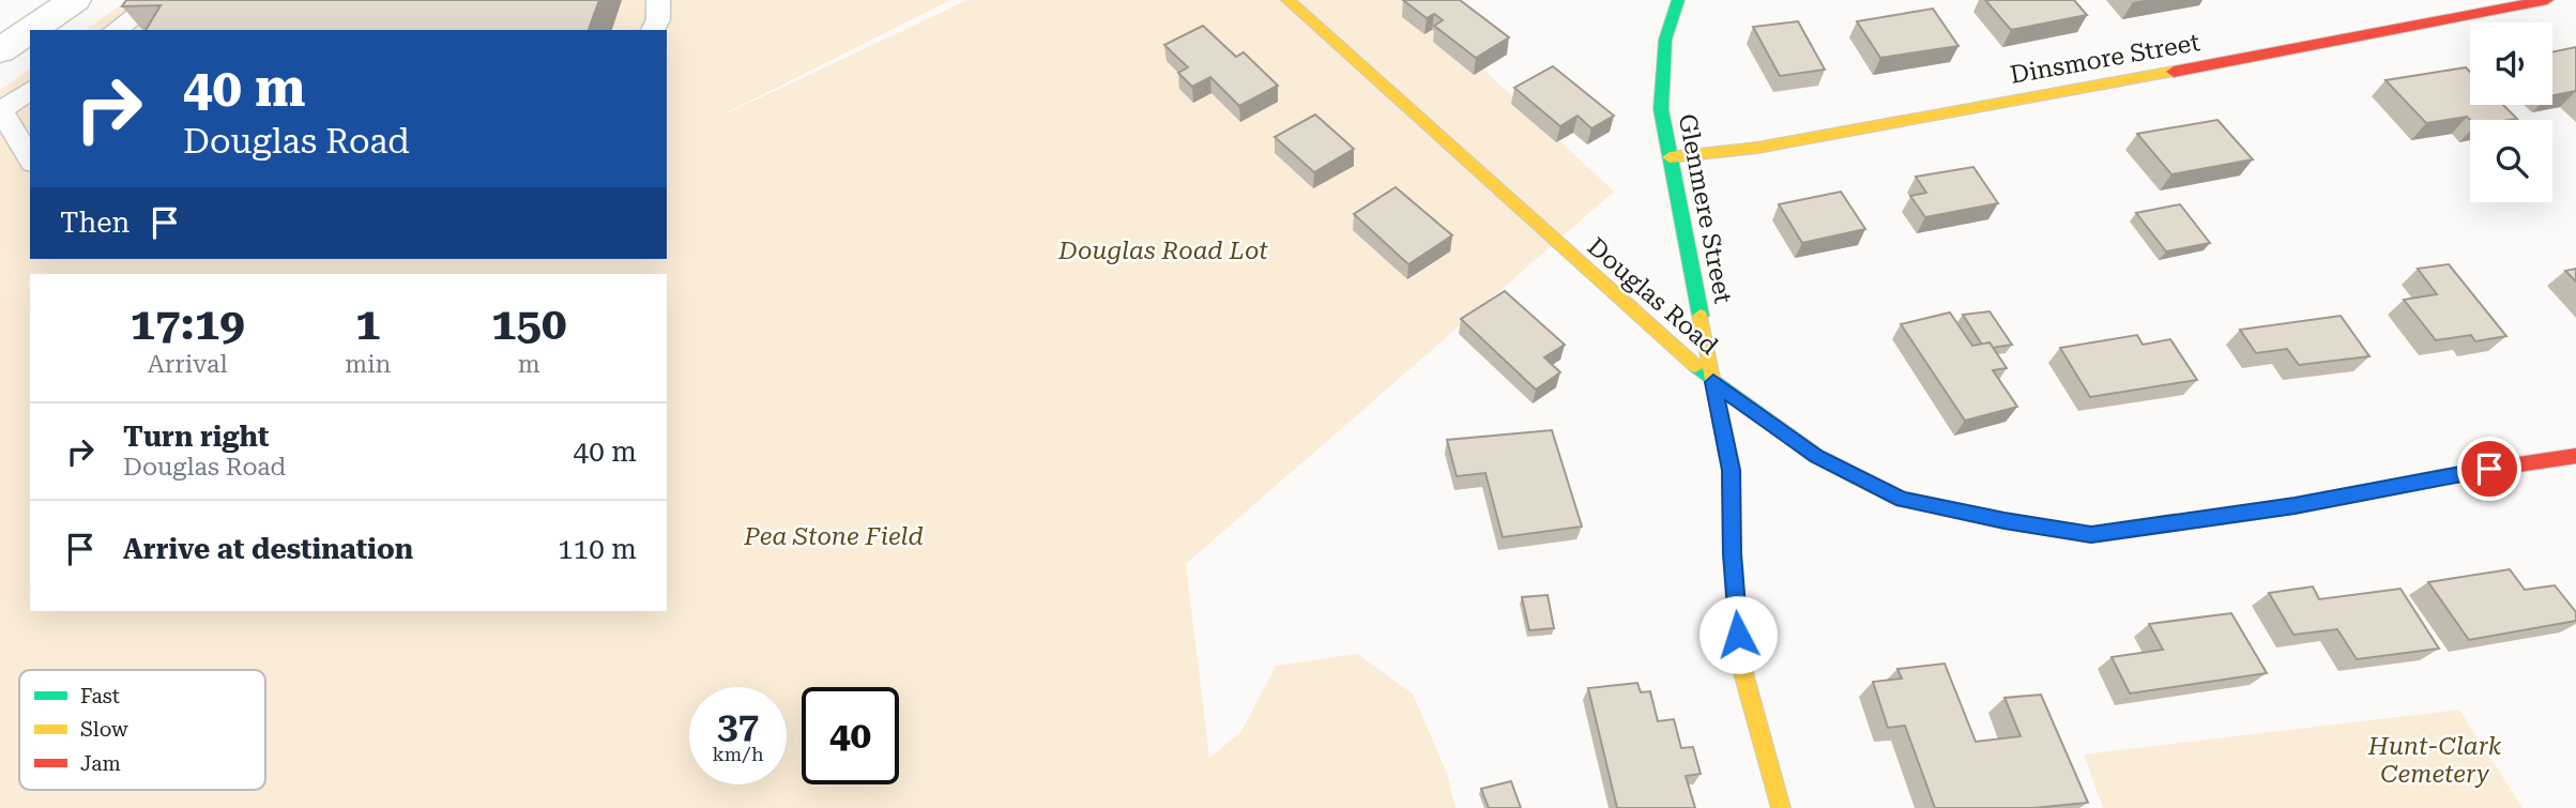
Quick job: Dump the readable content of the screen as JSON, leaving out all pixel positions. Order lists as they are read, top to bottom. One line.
{"streets":{"street":["Dinsmore Street","Glenmere Street","Douglas Road"]},"crossings":[["Dinsmore Street","Glenmere Street"],["Glenmere Street","Douglas Road"]],"parks":["Douglas Road Lot","Pea Stone Field","Hunt-Clark Cemetery"],"legend":["Fast","Slow","Jam"],"page":{"turn":["40 m","Douglas Road"],"then":"Then","eta":["17:19","Arrival","1","min","150","m"],"list":[{"name":"Turn right","note":"Douglas Road","value":"40 m"},{"name":"Arrive at destination","value":"110 m"}],"speed":"37 km/h","limit":"40"}}
